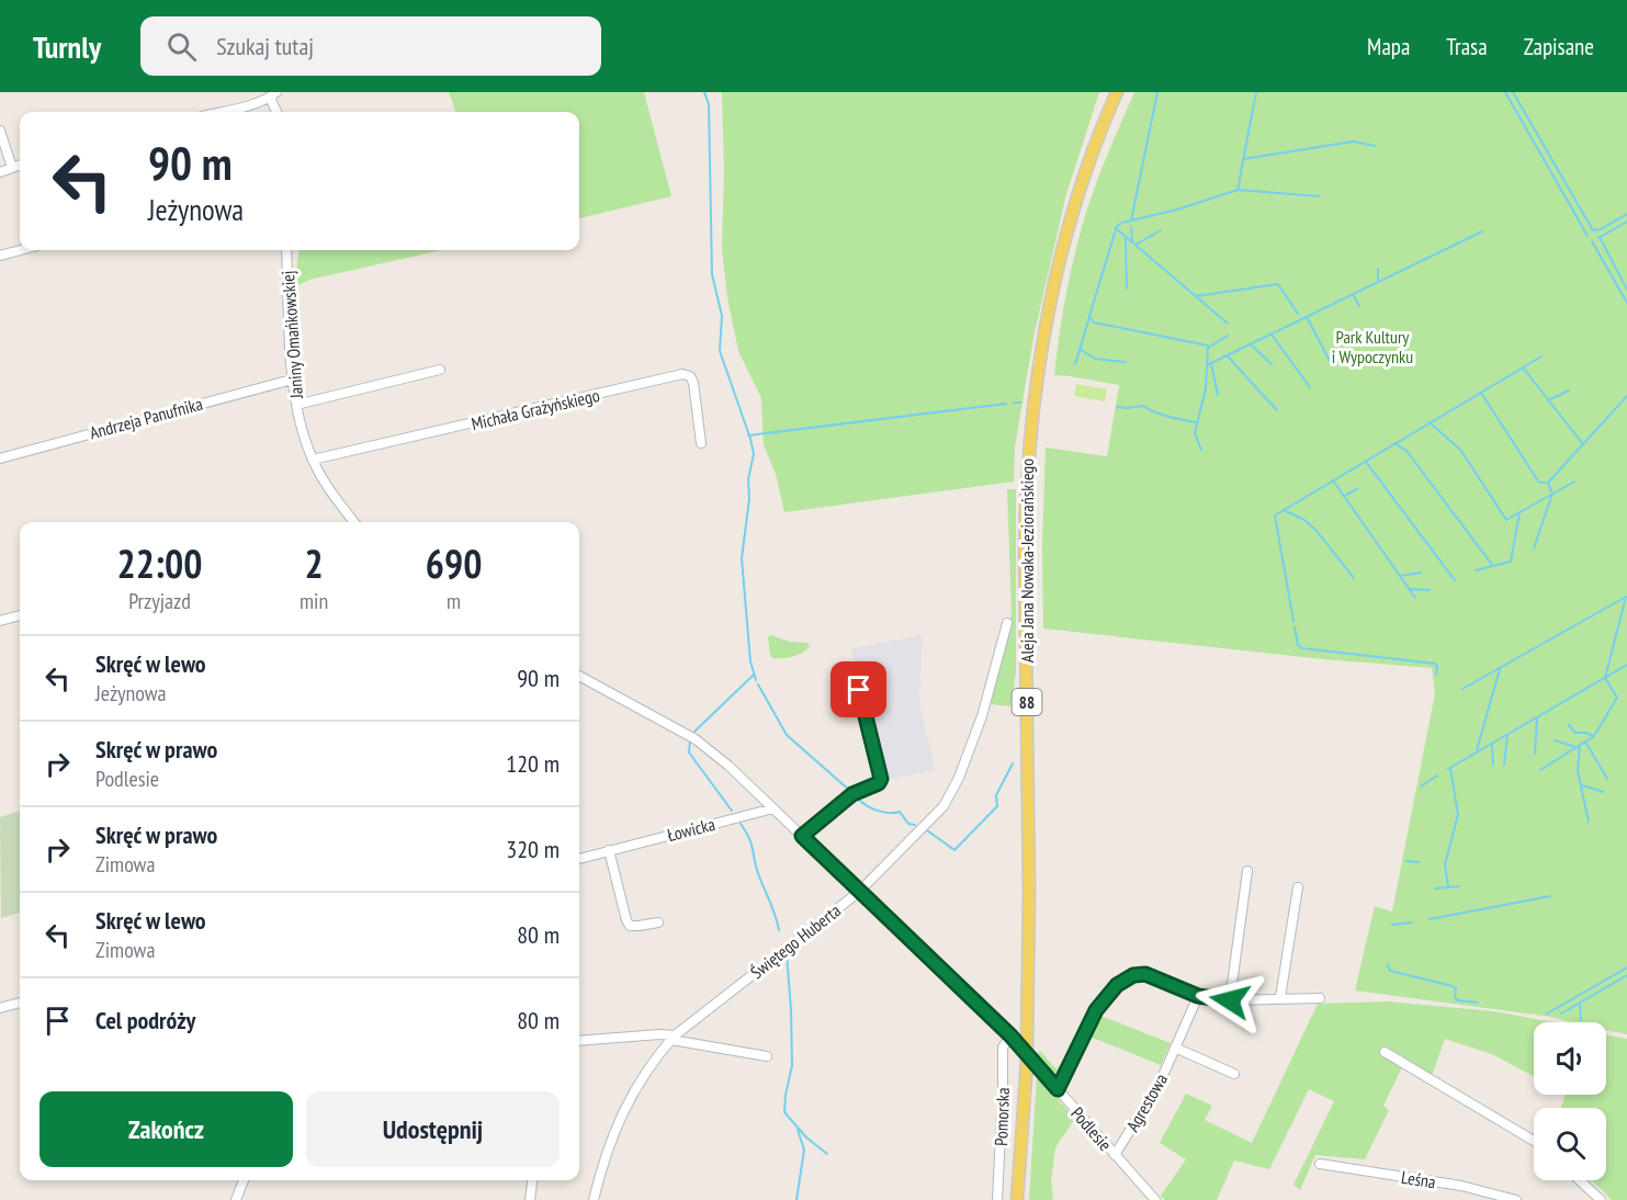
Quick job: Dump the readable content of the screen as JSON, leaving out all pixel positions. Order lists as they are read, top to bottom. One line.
{"streets":{"main road":["Aleja Jana Nowaka-Jeziorańskiego","88"],"street":["Janiny Omańkowskiej","Michała Grażyńskiego","Andrzeja Panufnika","Łowicka","Świętego Huberta","Agrestowa","Pomorska","Podlesie","Leśna"]},"crossings":[["Janiny Omańkowskiej","Michała Grażyńskiego"],["Janiny Omańkowskiej","Andrzeja Panufnika"],["Świętego Huberta","Podlesie"],["Agrestowa","Podlesie"],["Pomorska","Podlesie"]],"parks":["Park Kultury i Wypoczynku"],"page":{"header":"Turnly","search":"Szukaj tutaj","nav":["Mapa","Trasa","Zapisane"],"turn":["90 m","Jeżynowa"],"eta":["22:00","Przyjazd","2","min","690","m"],"list":[{"name":"Skręć w lewo","note":"Jeżynowa","value":"90 m"},{"name":"Skręć w prawo","note":"Podlesie","value":"120 m"},{"name":"Skręć w prawo","note":"Zimowa","value":"320 m"},{"name":"Skręć w lewo","note":"Zimowa","value":"80 m"},{"name":"Cel podróży","value":"80 m"}],"buttons":["Zakończ","Udostępnij"]}}
